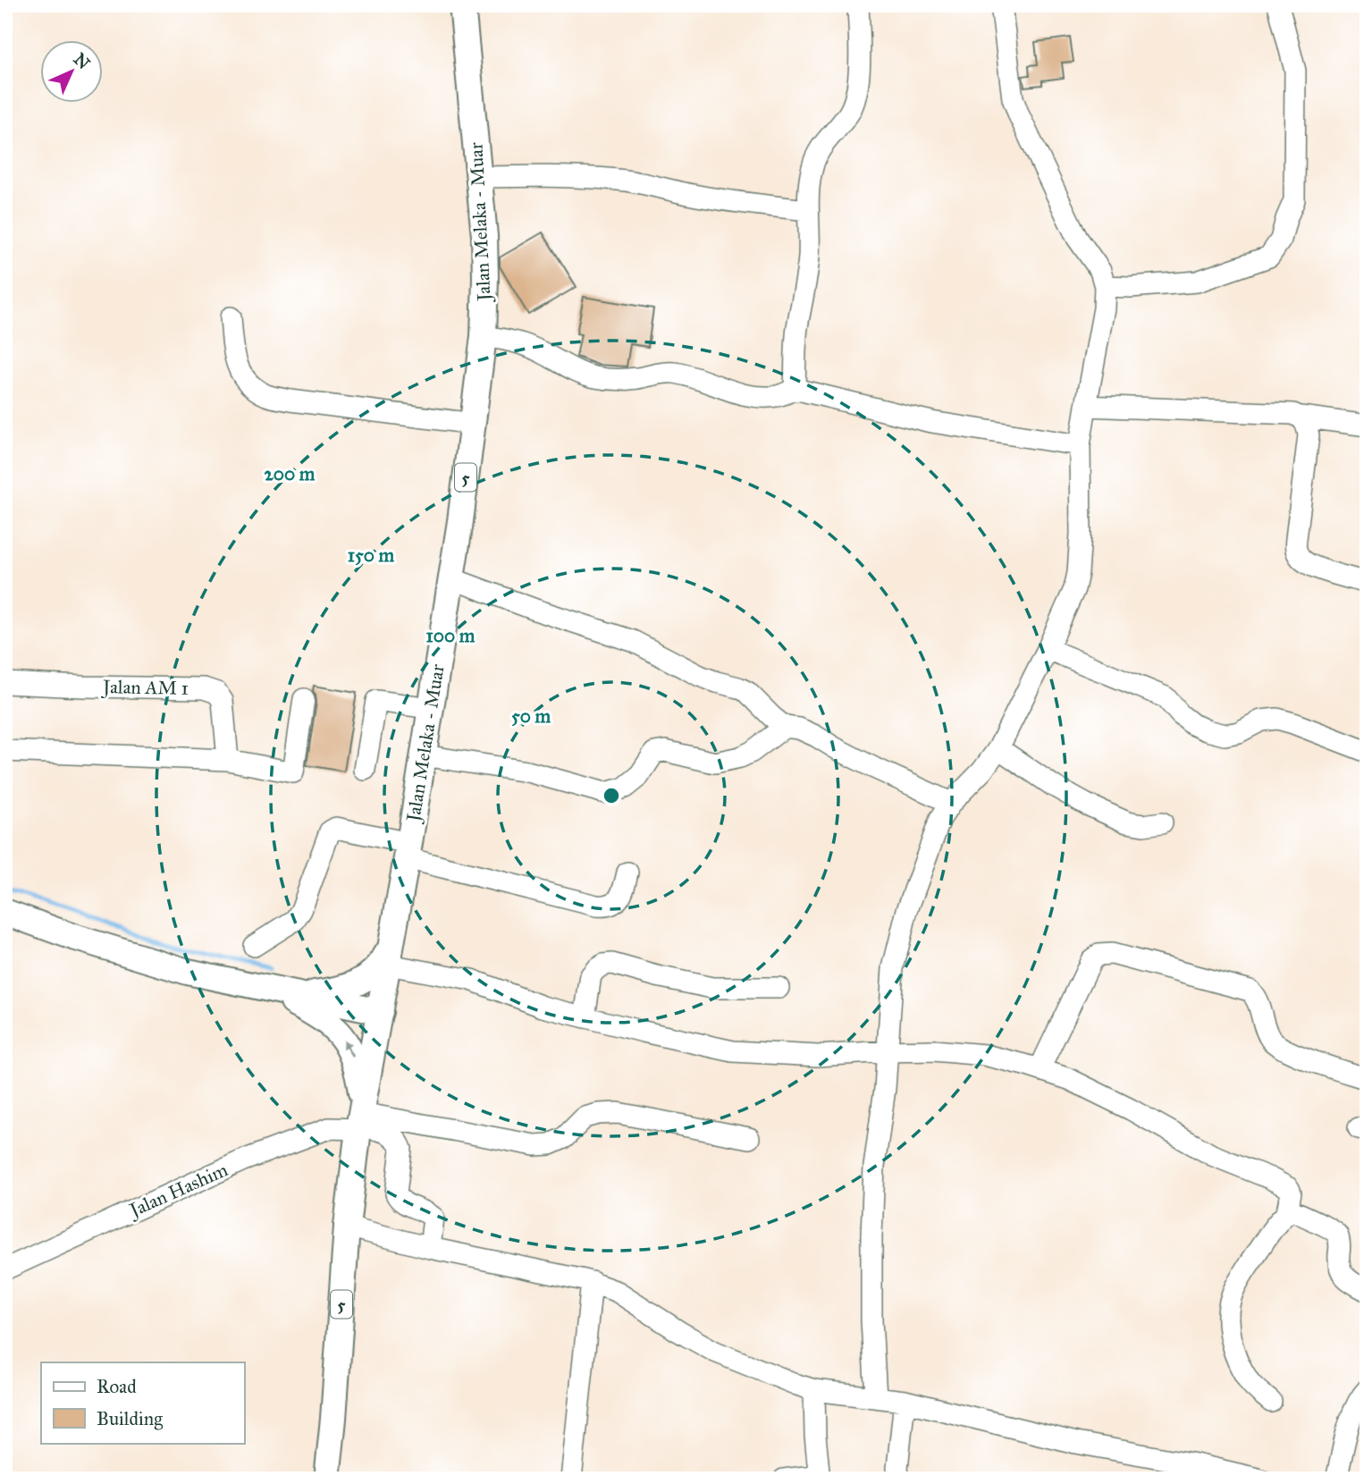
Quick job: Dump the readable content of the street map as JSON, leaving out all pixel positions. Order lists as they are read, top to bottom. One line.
{"streets":{"main road":["Jalan Melaka - Muar","5"],"street":["Jalan AM 1","Jalan Hashim"]},"crossings":[["Jalan Melaka - Muar","Jalan Hashim"]],"legend":["Road","Building"],"north":"top right","rings":["200 m","150 m","100 m","50 m"]}
